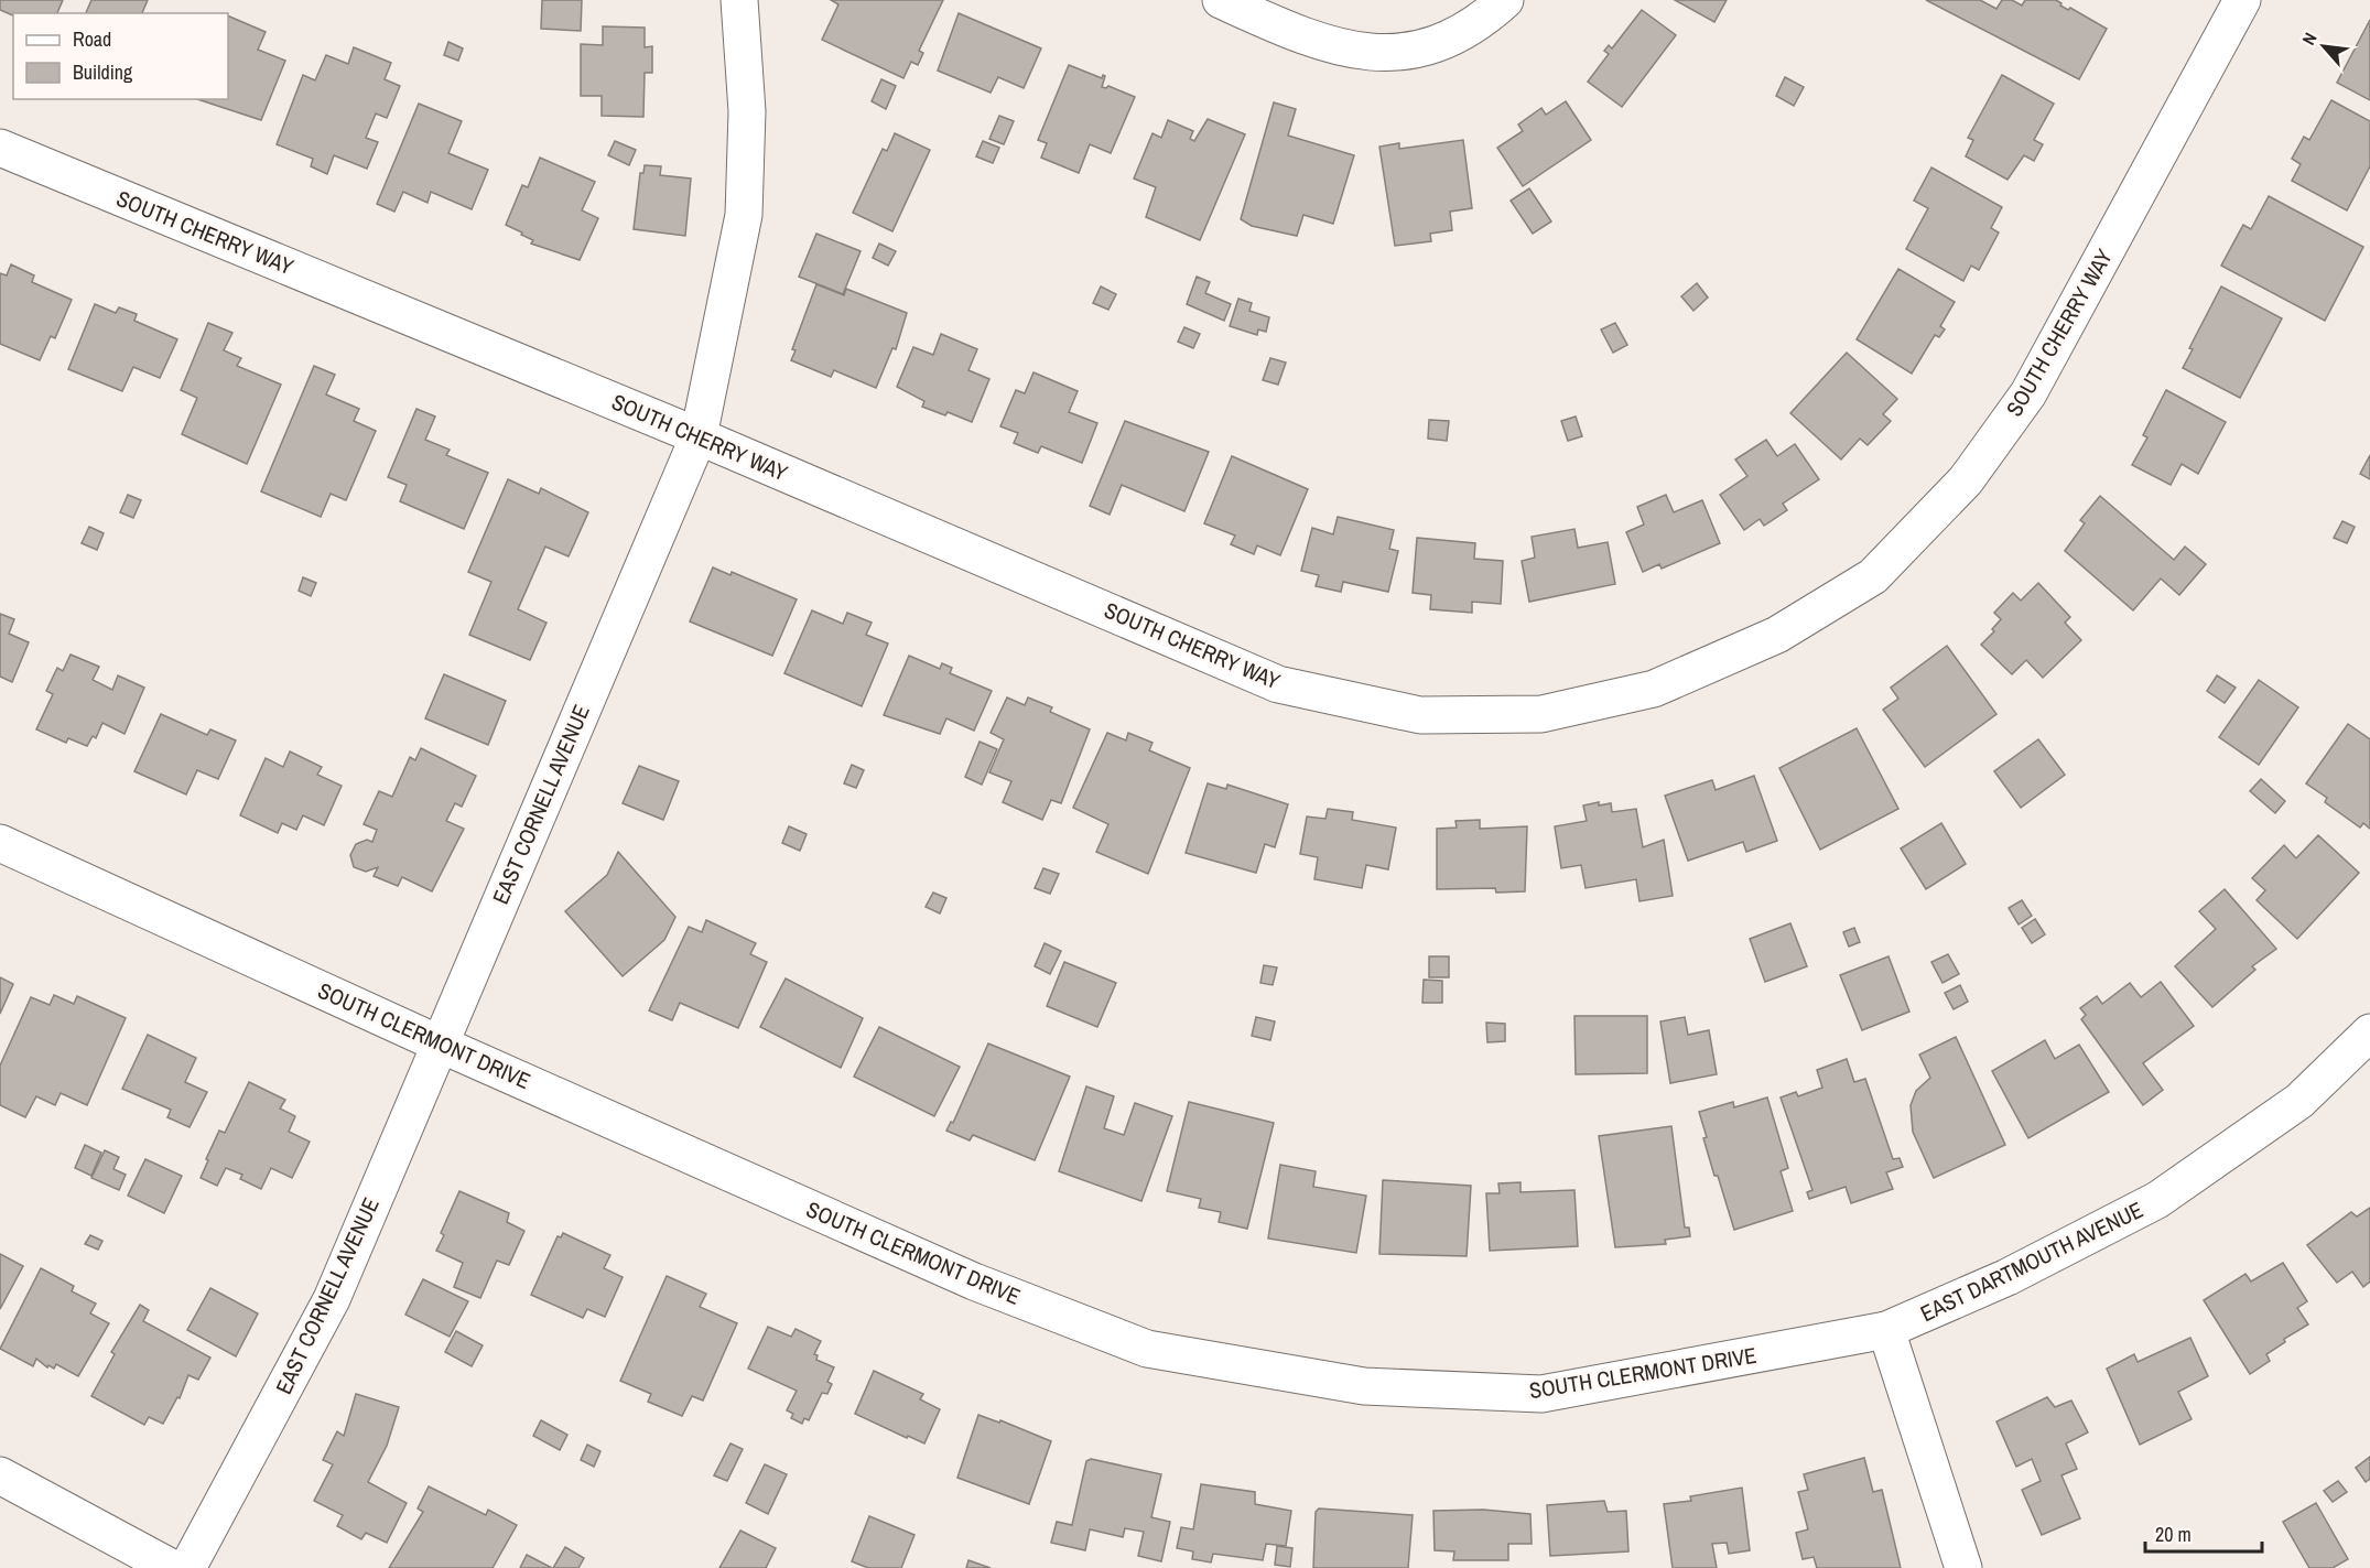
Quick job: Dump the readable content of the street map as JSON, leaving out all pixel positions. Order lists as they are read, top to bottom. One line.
{"streets":{"street":["SOUTH CHERRY WAY","EAST CORNELL AVENUE","SOUTH CLERMONT DRIVE","EAST DARTMOUTH AVENUE"]},"crossings":[["SOUTH CHERRY WAY","EAST CORNELL AVENUE"],["EAST CORNELL AVENUE","SOUTH CLERMONT DRIVE"],["SOUTH CLERMONT DRIVE","EAST DARTMOUTH AVENUE"]],"legend":["Road","Building"],"scale_bar":"20 m","north":"top left"}
